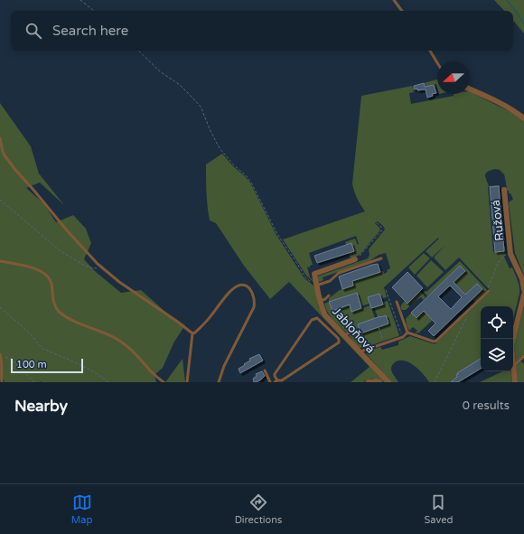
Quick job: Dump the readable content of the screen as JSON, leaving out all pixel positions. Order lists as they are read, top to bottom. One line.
{"streets":{"street":["Ružová","Jabloňová"]},"scale_bar":"100 m","north":"left","page":{"search":"Search here","scale":"100 m","heading":["Nearby","0 results"],"nav":["Map","Directions","Saved"]}}
